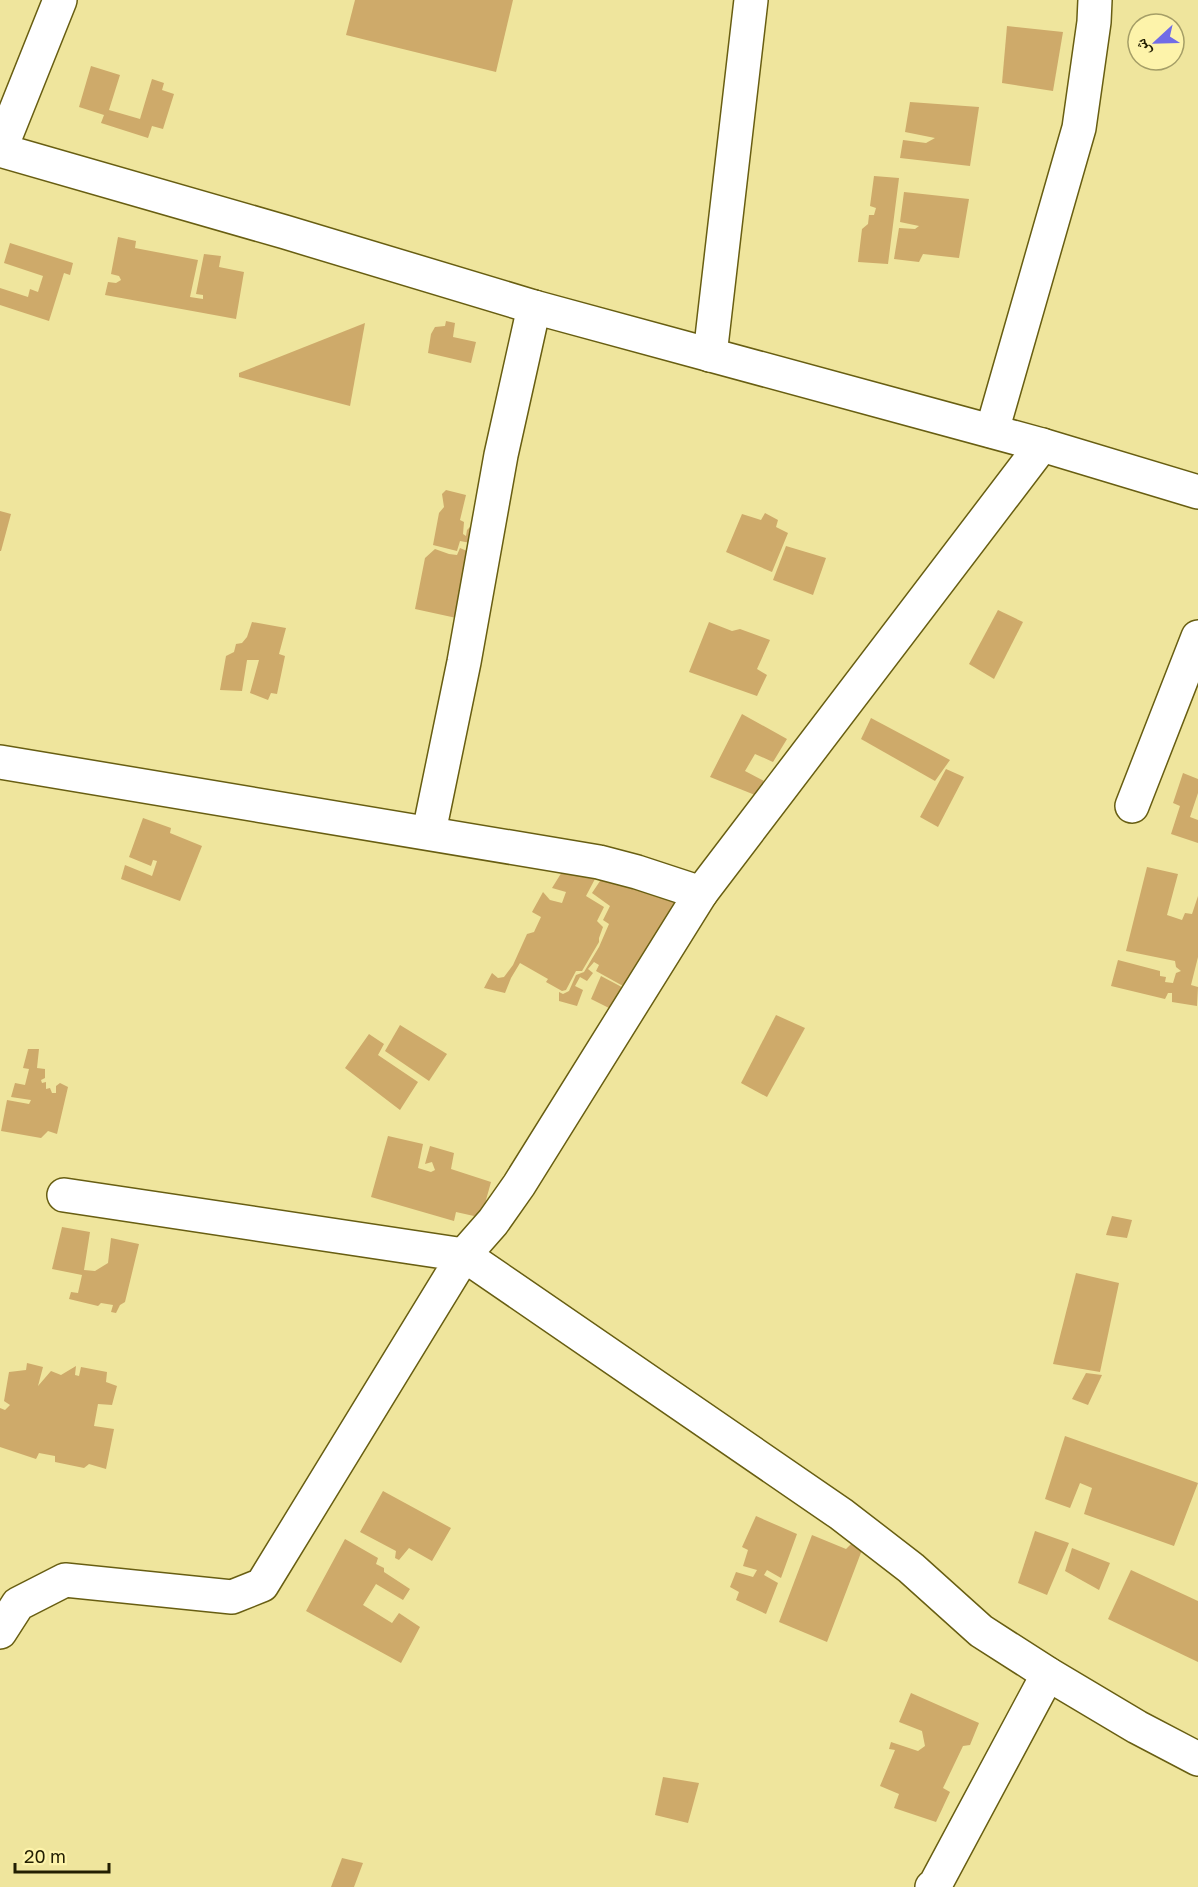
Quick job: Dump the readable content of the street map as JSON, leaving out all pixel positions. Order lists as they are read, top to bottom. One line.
{"scale_bar":"20 m","north":"left"}
